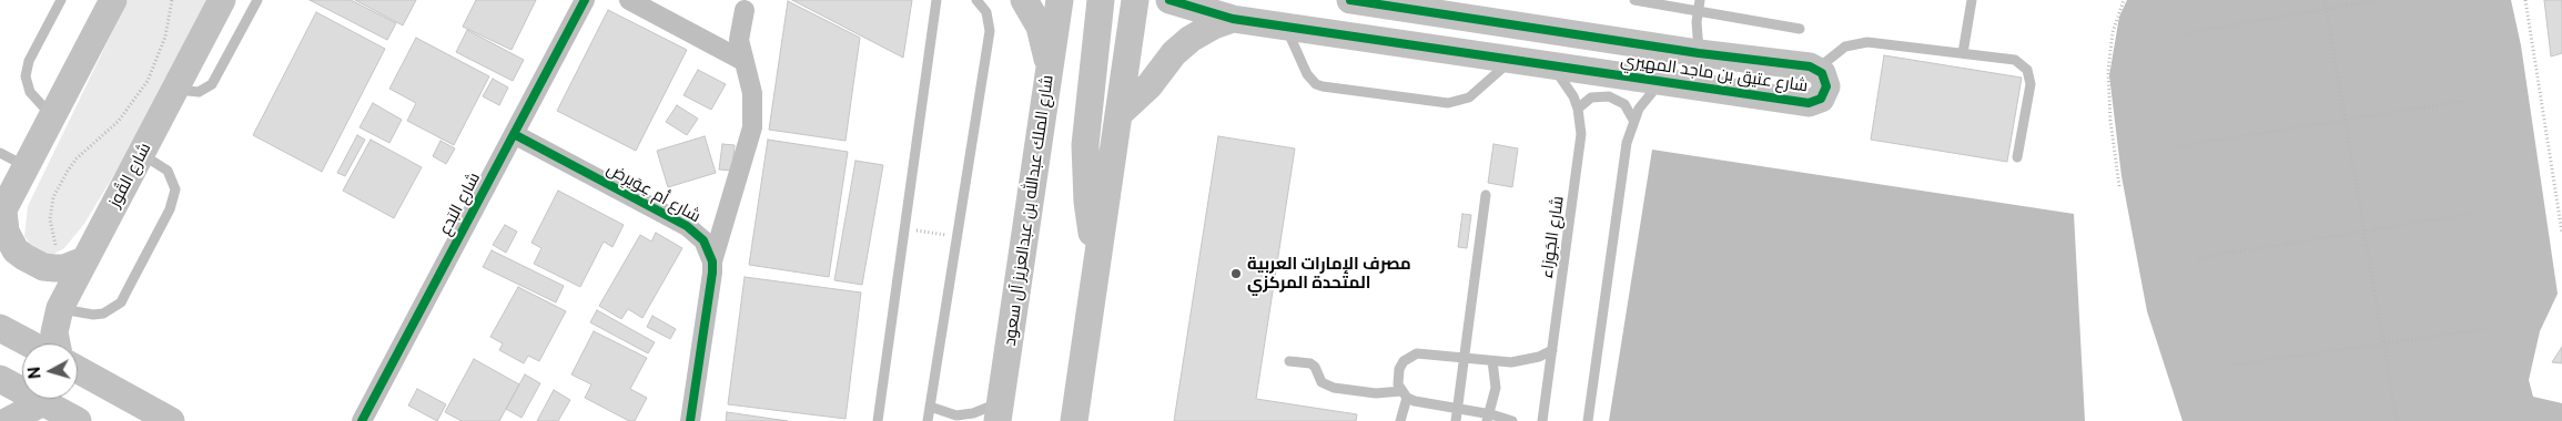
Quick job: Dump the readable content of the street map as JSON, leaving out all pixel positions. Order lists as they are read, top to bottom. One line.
{"streets":{"street":["شارع عتيق بن ماجد المهيري","شارع القُوز","شارع أم عِوَيرِض","شارع البَدع","شارع الملك عبدالله بن عبدالعزيز آل سعود"],"lane":["شارع الجَوزاء"]},"crossings":[["شارع عتيق بن ماجد المهيري","شارع الجَوزاء"],["شارع أم عِوَيرِض","شارع البَدع"]],"places":["مصرف الإمارات العربية المتحدة المركزي"],"north":"left"}
